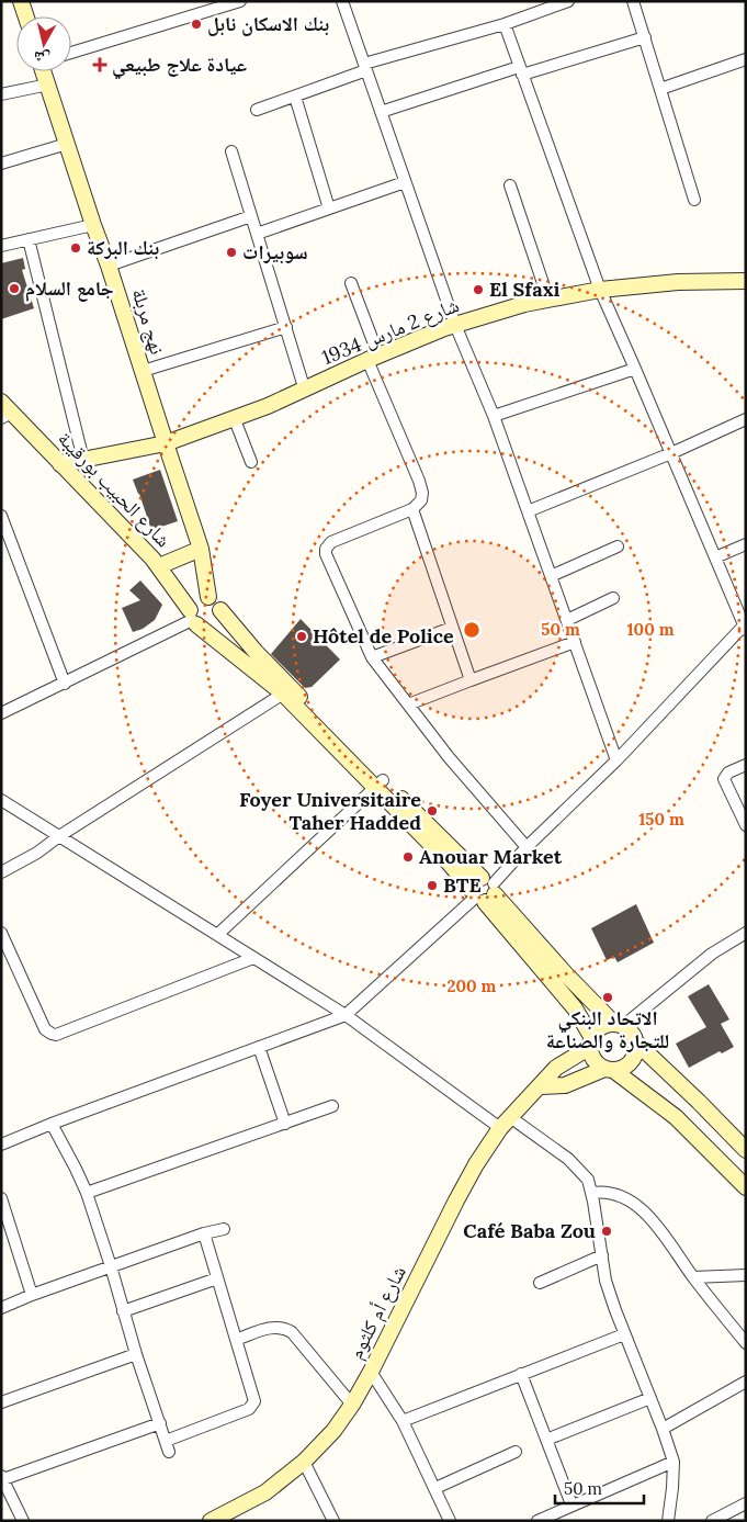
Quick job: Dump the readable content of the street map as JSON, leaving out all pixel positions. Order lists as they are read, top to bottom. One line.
{"streets":{"main road":["نهج مربلة","شارع 2 مارس 1934","شارع الحبيب بورقيبة","شارع أم كلثوم"]},"crossings":[["نهج مربلة","شارع 2 مارس 1934"],["نهج مربلة","شارع الحبيب بورقيبة"],["شارع 2 مارس 1934","شارع الحبيب بورقيبة"]],"places":{"other":["بنك الاسكان نابل","بنك البركة","سوبيرات","جامع السلام","El Sfaxi","Hôtel de Police","Foyer Universitaire Taher Hadded","Anouar Market","BTE","الاتحاد البنكي للتجارة والصناعة","Café Baba Zou"],"health":["عيادة علاج طبيعي"]},"scale_bar":"50 m","north":"bottom","rings":["50 m","100 m","150 m","200 m"]}
